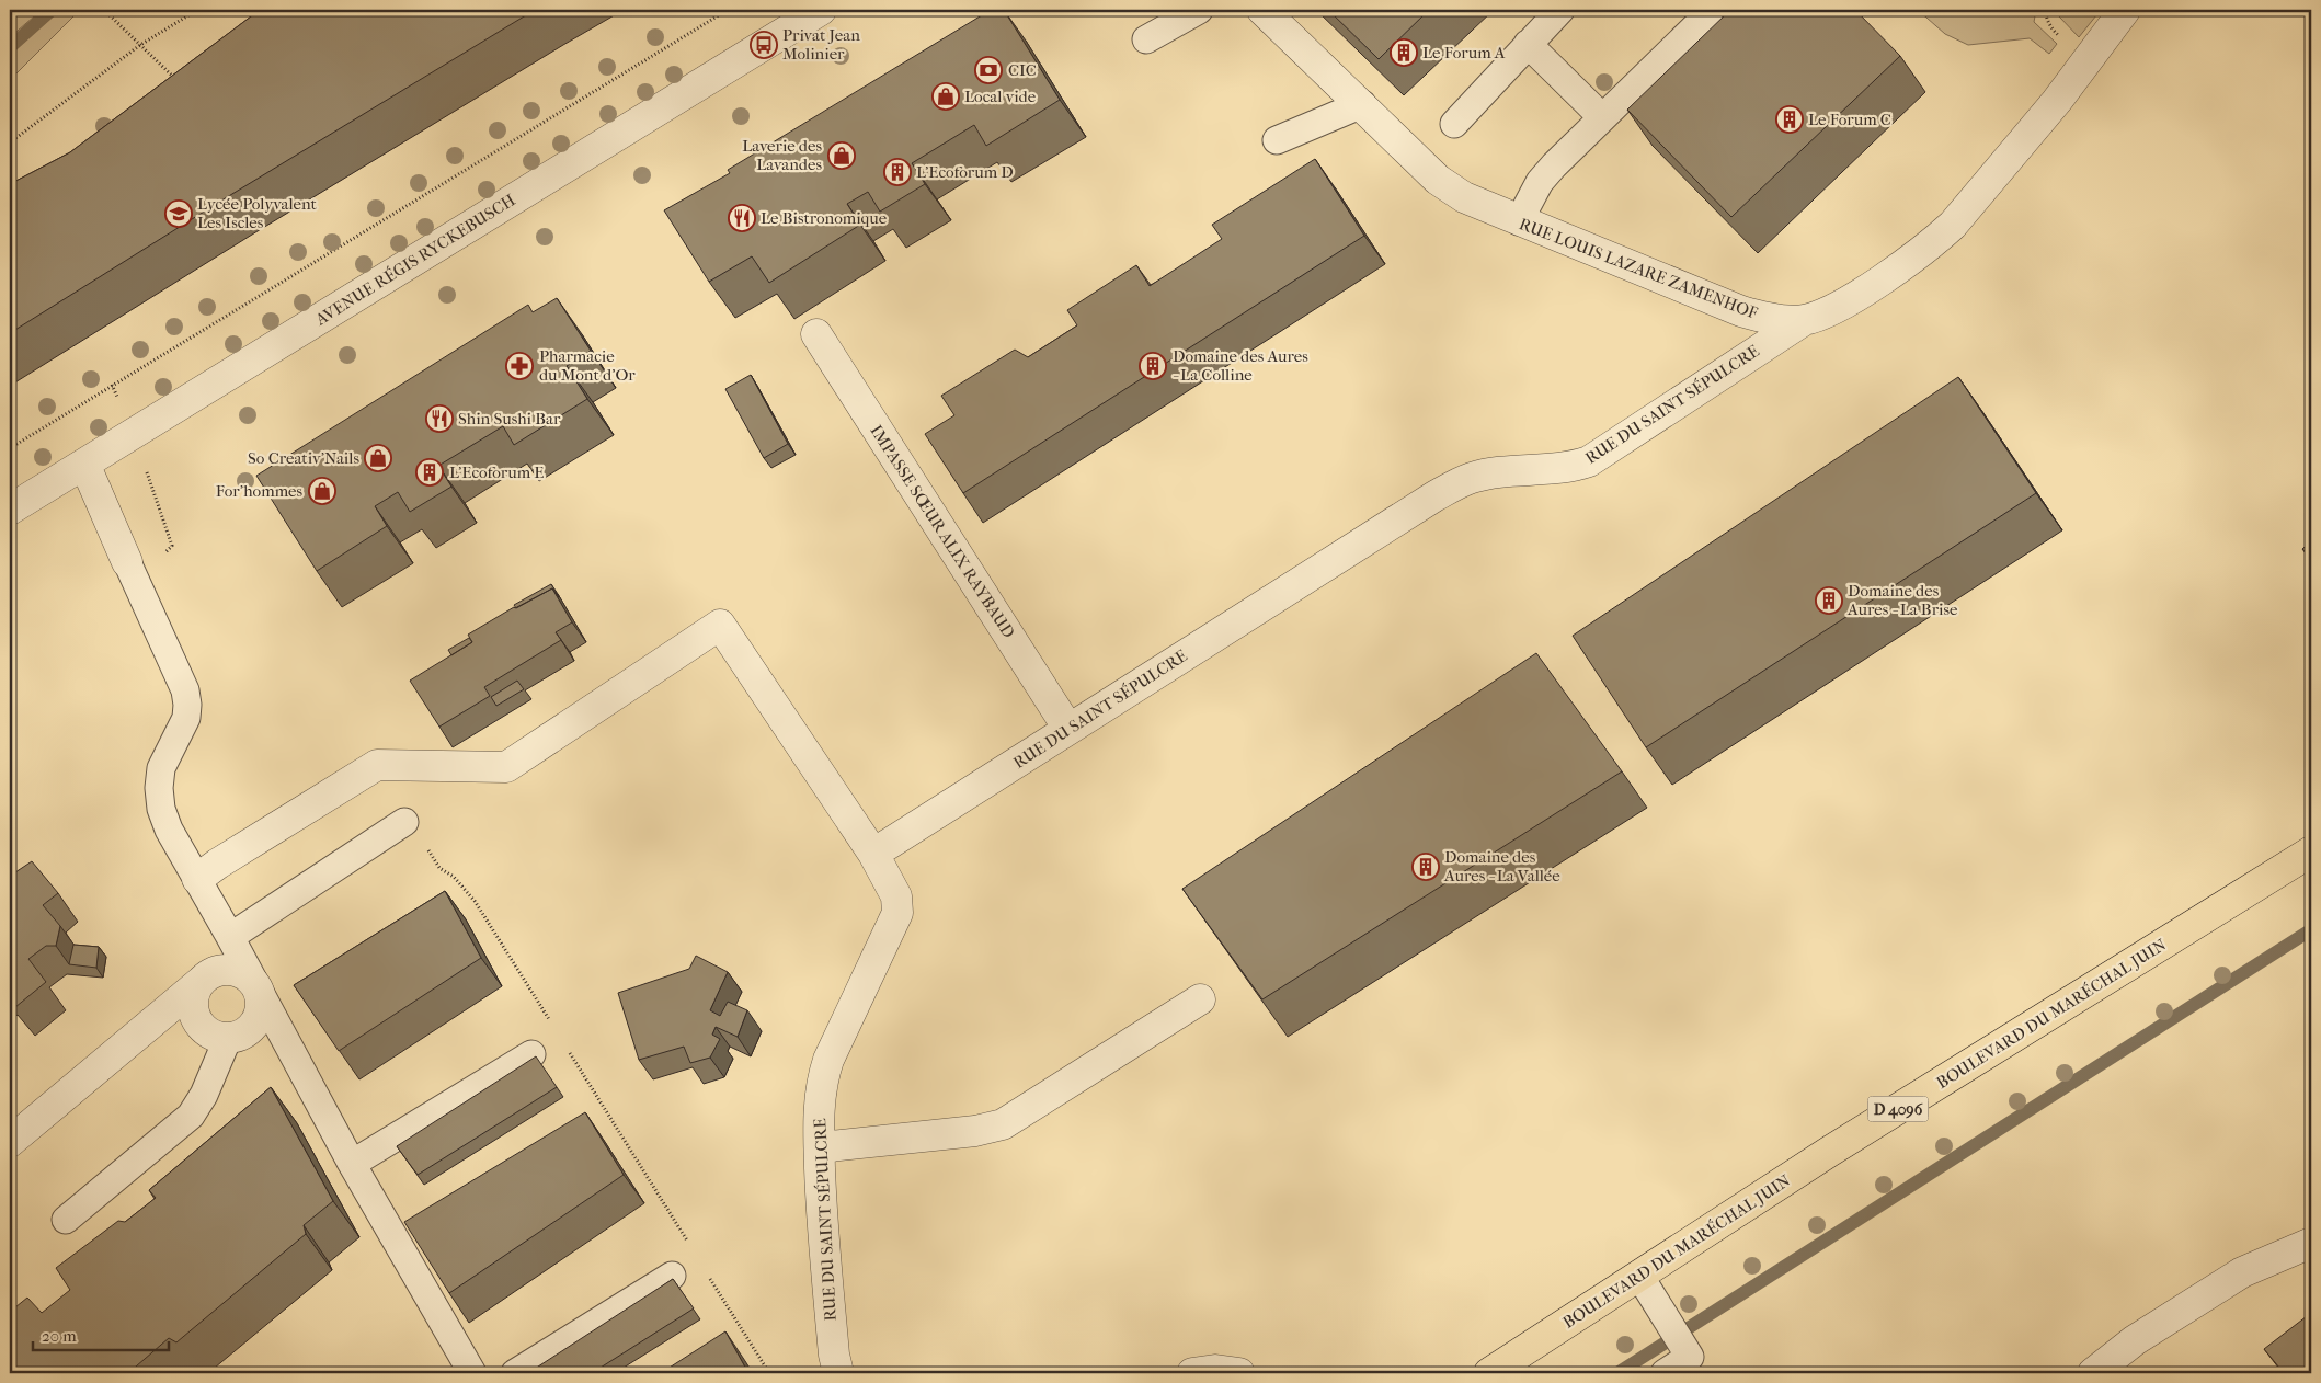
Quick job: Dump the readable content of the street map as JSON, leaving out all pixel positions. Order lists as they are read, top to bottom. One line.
{"streets":{"main road":["BOULEVARD DU MARÉCHAL JUIN","D 4096"],"street":["AVENUE RÉGIS RYCKEBUSCH","RUE LOUIS LAZARE ZAMENHOF","RUE DU SAINT SÉPULCRE","IMPASSE SŒUR ALIX RAYBAUD"]},"crossings":[["RUE LOUIS LAZARE ZAMENHOF","RUE DU SAINT SÉPULCRE"],["RUE DU SAINT SÉPULCRE","IMPASSE SŒUR ALIX RAYBAUD"]],"places":{"bus stop":["Privat Jean Molinier"],"building":["Le Forum A","Le Forum C","L'Ecoforum D","Domaine des Aures - La Colline","L'Ecoforum E","Domaine des Aures - La Brise","Domaine des Aures - La Vallée"],"bank":["CIC"],"shop":["Local vide","Laverie des Lavandes","So Creativ'Nails","For'hommes"],"school or university":["Lycée Polyvalent Les Iscles"],"restaurant":["Le Bistronomique","Shin Sushi Bar"],"pharmacy":["Pharmacie du Mont d'Or"]},"scale_bar":"20 m"}
